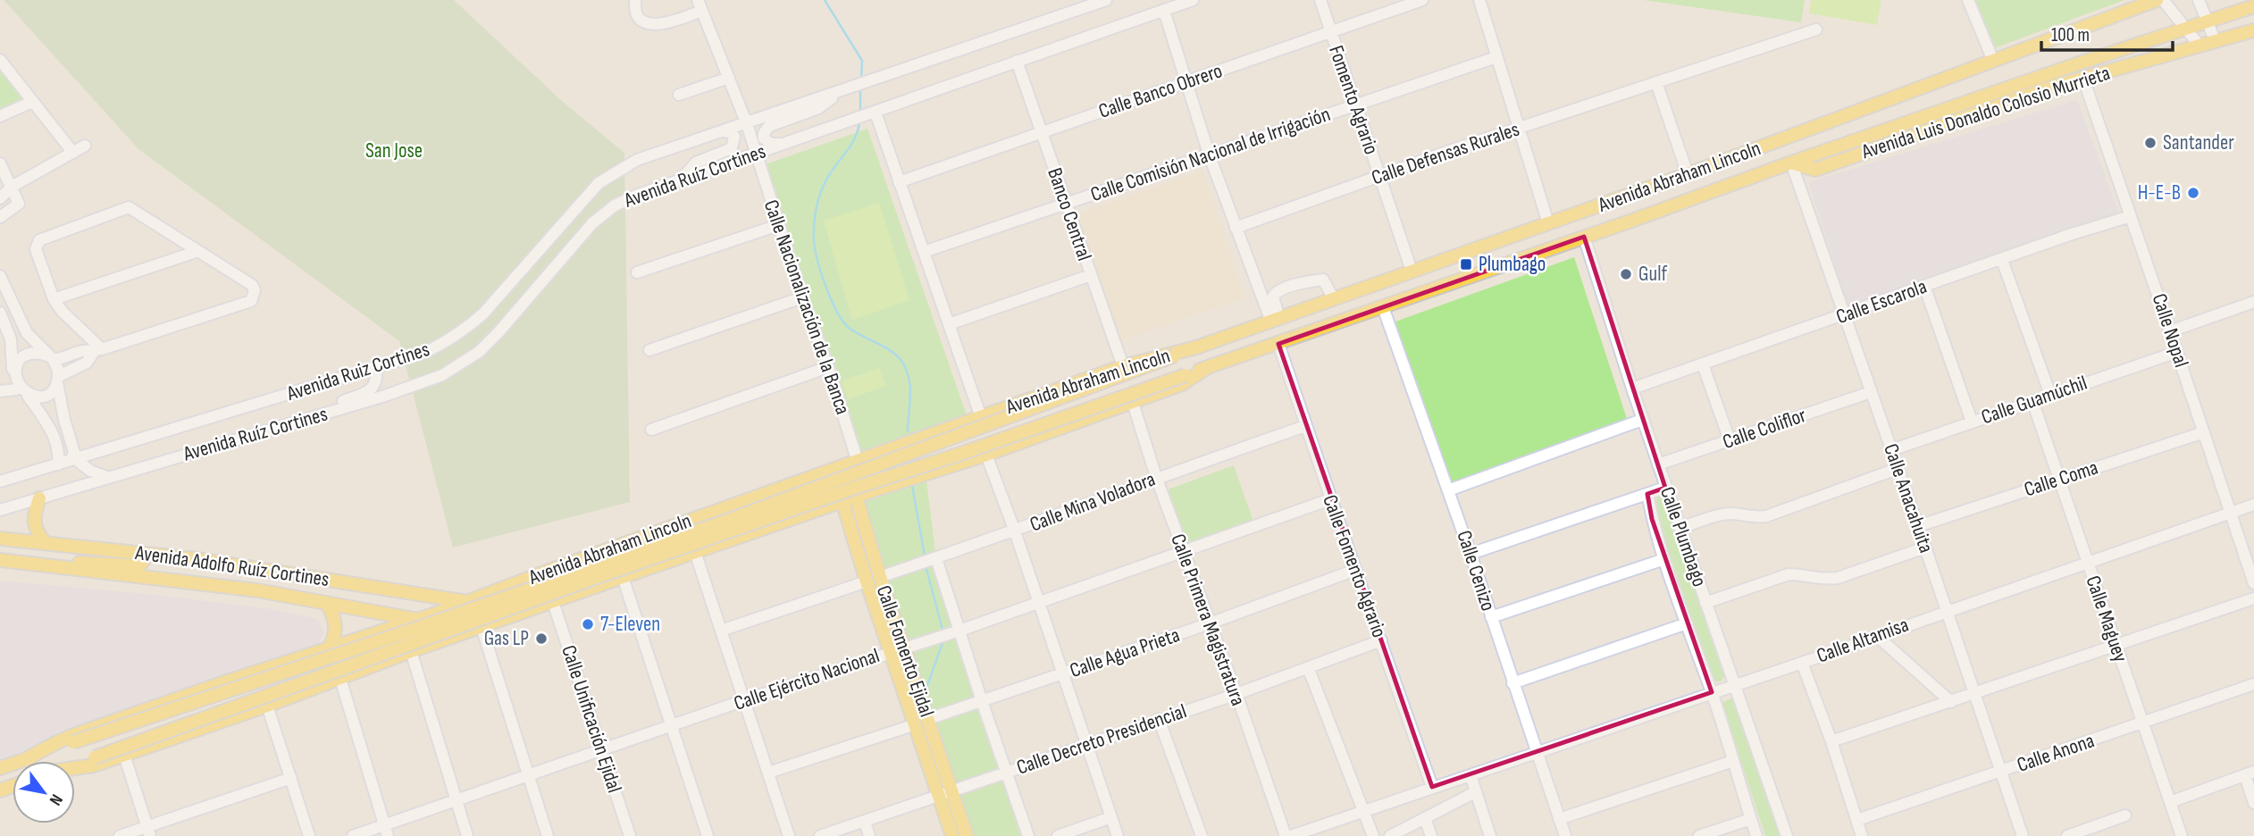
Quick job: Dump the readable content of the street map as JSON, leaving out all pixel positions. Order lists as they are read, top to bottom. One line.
{"streets":{"main road":["Avenida Luis Donaldo Colosio Murrieta","Avenida Abraham Lincoln","Avenida Adolfo Ruíz Cortines","Calle Fomento Ejidal"],"street":["Calle Banco Obrero","Fomento Agrario","Calle Defensas Rurales","Calle Comisión Nacional de Irrigación","Avenida Ruíz Cortines","Banco Central","Calle Escarola","Calle Nacionalización de la Banca","Calle Nopal","Avenida Ruiz Cortines","Calle Guamúchil","Calle Coliflor","Calle Coma","Calle Anacahuita","Calle Mina Voladora","Calle Plumbago","Calle Fomento Agrario","Calle Cenizo","Calle Maguey","Calle Primera Magistratura","Calle Altamisa","Calle Agua Prieta","Calle Ejército Nacional","Calle Unificación Ejidal","Calle Decreto Presidencial","Calle Anona"]},"crossings":[["Calle Banco Obrero","Fomento Agrario"],["Calle Banco Obrero","Banco Central"],["Fomento Agrario","Calle Defensas Rurales"],["Fomento Agrario","Calle Comisión Nacional de Irrigación"],["Fomento Agrario","Avenida Abraham Lincoln"],["Avenida Luis Donaldo Colosio Murrieta","Calle Nopal"],["Avenida Luis Donaldo Colosio Murrieta","Calle Anacahuita"],["Calle Comisión Nacional de Irrigación","Banco Central"],["Avenida Ruíz Cortines","Banco Central"],["Avenida Ruíz Cortines","Calle Nacionalización de la Banca"],["Avenida Ruíz Cortines","Avenida Ruiz Cortines"],["Avenida Abraham Lincoln","Banco Central"],["Avenida Abraham Lincoln","Calle Nacionalización de la Banca"],["Avenida Abraham Lincoln","Avenida Adolfo Ruíz Cortines"],["Avenida Abraham Lincoln","Calle Primera Magistratura"],["Avenida Abraham Lincoln","Calle Fomento Ejidal"],["Avenida Abraham Lincoln","Calle Unificación Ejidal"],["Calle Escarola","Calle Nopal"],["Calle Escarola","Calle Anacahuita"],["Calle Escarola","Calle Plumbago"],["Calle Nacionalización de la Banca","Calle Fomento Ejidal"],["Calle Nopal","Calle Guamúchil"],["Calle Nopal","Calle Coma"],["Calle Nopal","Calle Altamisa"],["Calle Guamúchil","Calle Anacahuita"],["Calle Guamúchil","Calle Maguey"],["Calle Coliflor","Calle Anacahuita"],["Calle Coliflor","Calle Plumbago"],["Calle Coma","Calle Anacahuita"],["Calle Coma","Calle Maguey"],["Calle Anacahuita","Calle Altamisa"],["Calle Anacahuita","Calle Anona"],["Calle Mina Voladora","Calle Fomento Agrario"],["Calle Mina Voladora","Calle Primera Magistratura"],["Calle Mina Voladora","Calle Fomento Ejidal"],["Calle Plumbago","Calle Altamisa"],["Calle Fomento Agrario","Calle Altamisa"],["Calle Fomento Agrario","Calle Agua Prieta"],["Calle Fomento Agrario","Calle Ejército Nacional"],["Calle Fomento Agrario","Calle Decreto Presidencial"],["Calle Cenizo","Calle Altamisa"],["Calle Maguey","Calle Altamisa"],["Calle Maguey","Calle Anona"],["Calle Primera Magistratura","Calle Agua Prieta"],["Calle Primera Magistratura","Calle Ejército Nacional"],["Calle Primera Magistratura","Calle Decreto Presidencial"],["Calle Fomento Ejidal","Calle Agua Prieta"],["Calle Fomento Ejidal","Calle Ejército Nacional"],["Calle Fomento Ejidal","Calle Decreto Presidencial"],["Calle Ejército Nacional","Calle Unificación Ejidal"]],"parks":["San Jose"],"places":{"other":["Santander","H-E-B","Gulf","7-Eleven","Gas LP"],"transit":["Plumbago"]},"scale_bar":"100 m","north":"bottom right"}
